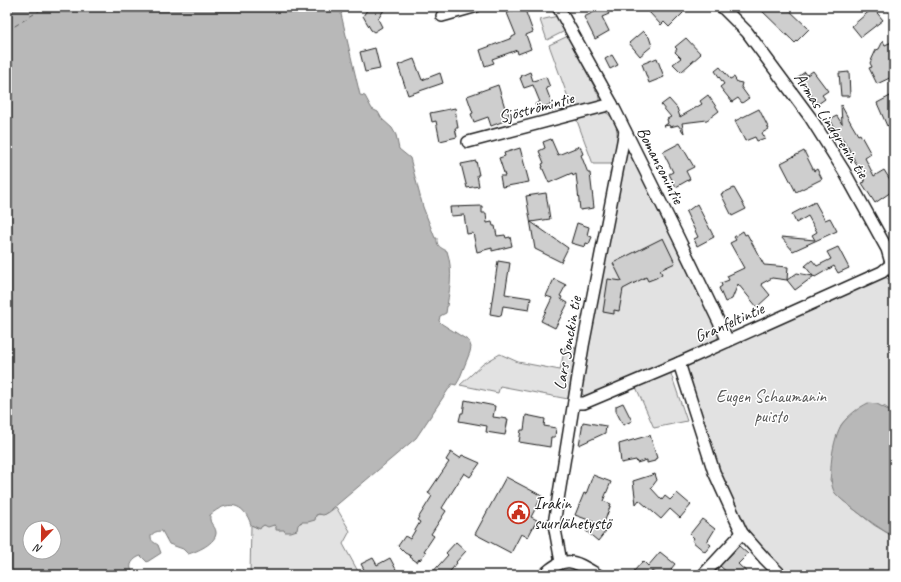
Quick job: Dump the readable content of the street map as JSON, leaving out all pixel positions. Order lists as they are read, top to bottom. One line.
{"streets":{"street":["Sjöströmintie","Armas Lindgrenin tie","Bomansonintie","Granfeltintie","Lars Sonckin tie"]},"crossings":[["Sjöströmintie","Bomansonintie"],["Armas Lindgrenin tie","Granfeltintie"],["Bomansonintie","Granfeltintie"],["Bomansonintie","Lars Sonckin tie"],["Granfeltintie","Lars Sonckin tie"]],"parks":["Eugen Schaumanin puisto"],"places":{"public building":["Irakin suurlähetystö"]},"north":"bottom"}
